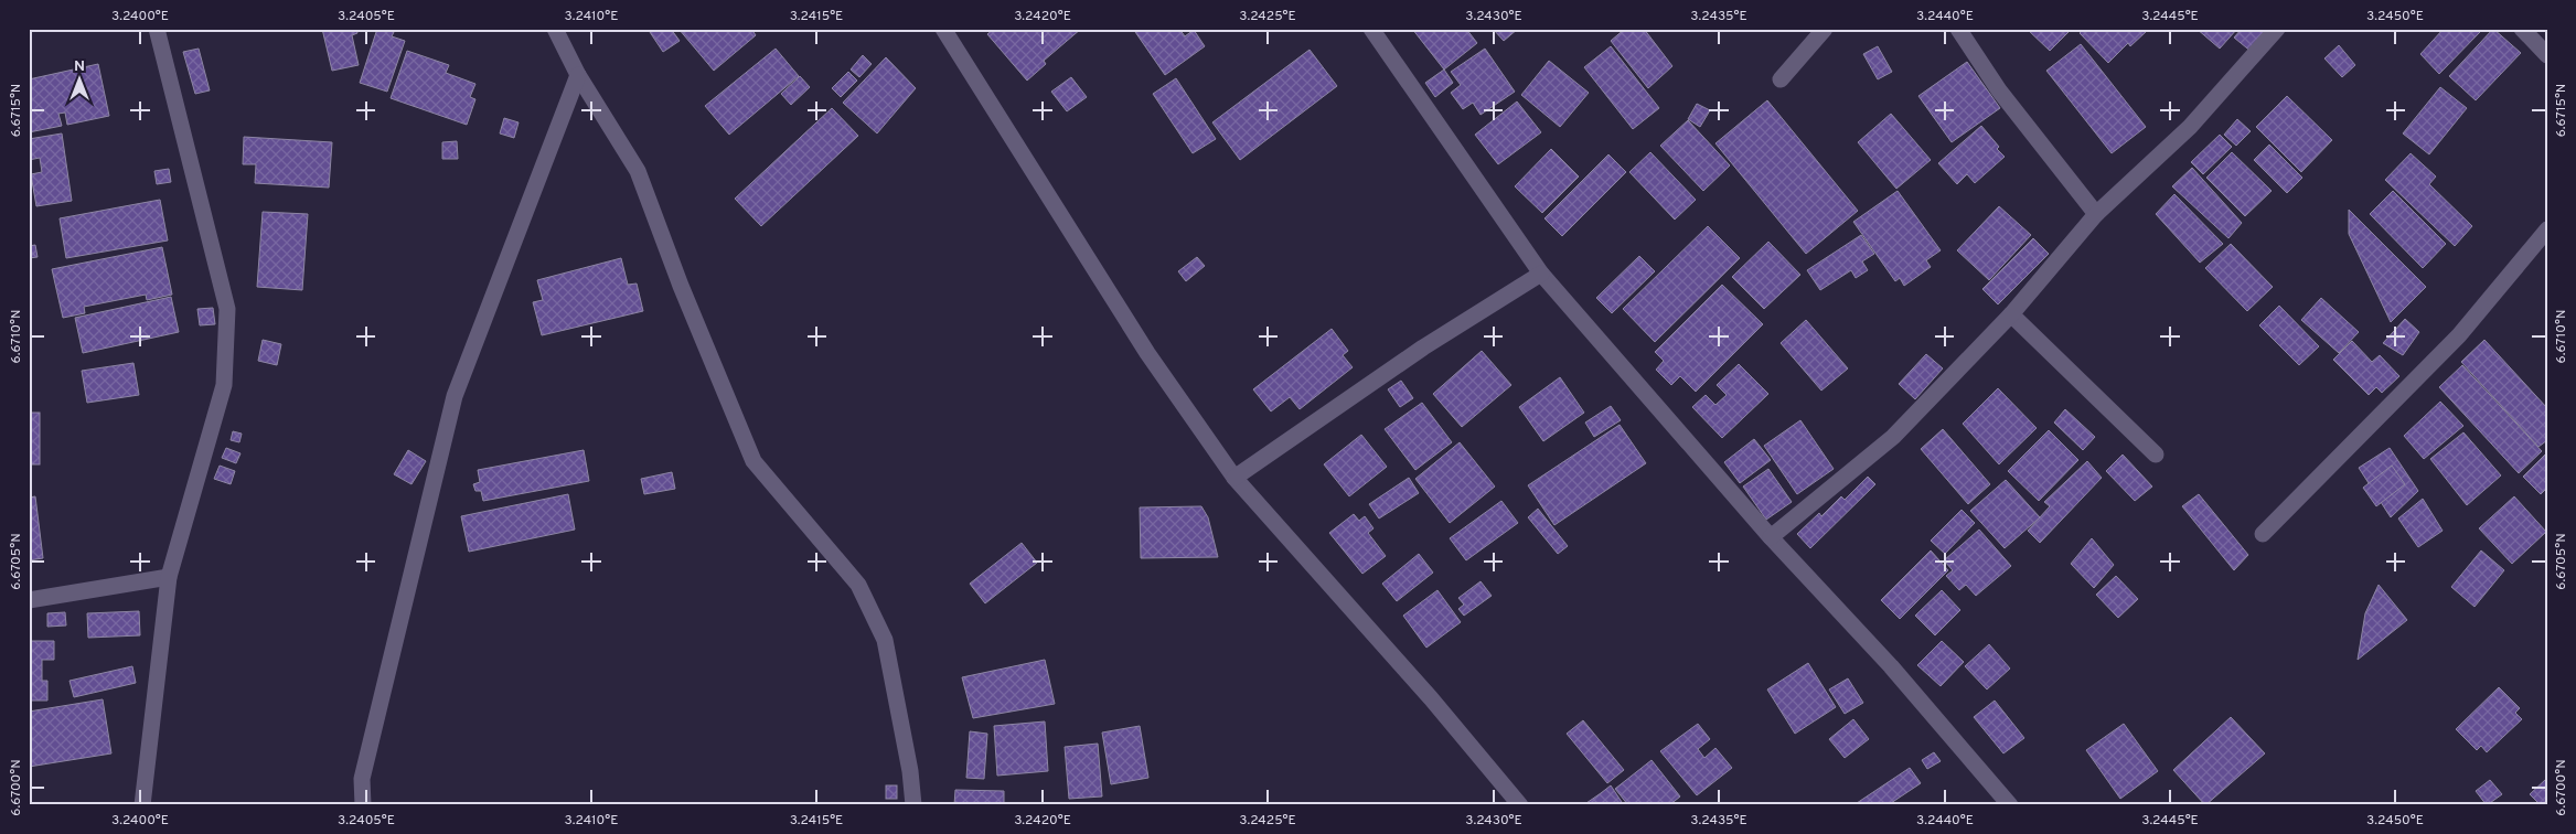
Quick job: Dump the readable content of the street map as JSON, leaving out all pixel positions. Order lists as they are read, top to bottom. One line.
{"north":"top","coordinates":["3.2400°E","3.2405°E","3.2410°E","3.2415°E","3.2420°E","3.2425°E","3.2430°E","3.2435°E","3.2440°E","3.2445°E","3.2450°E","6.6715°N","6.6710°N","6.6705°N","6.6700°N"]}
